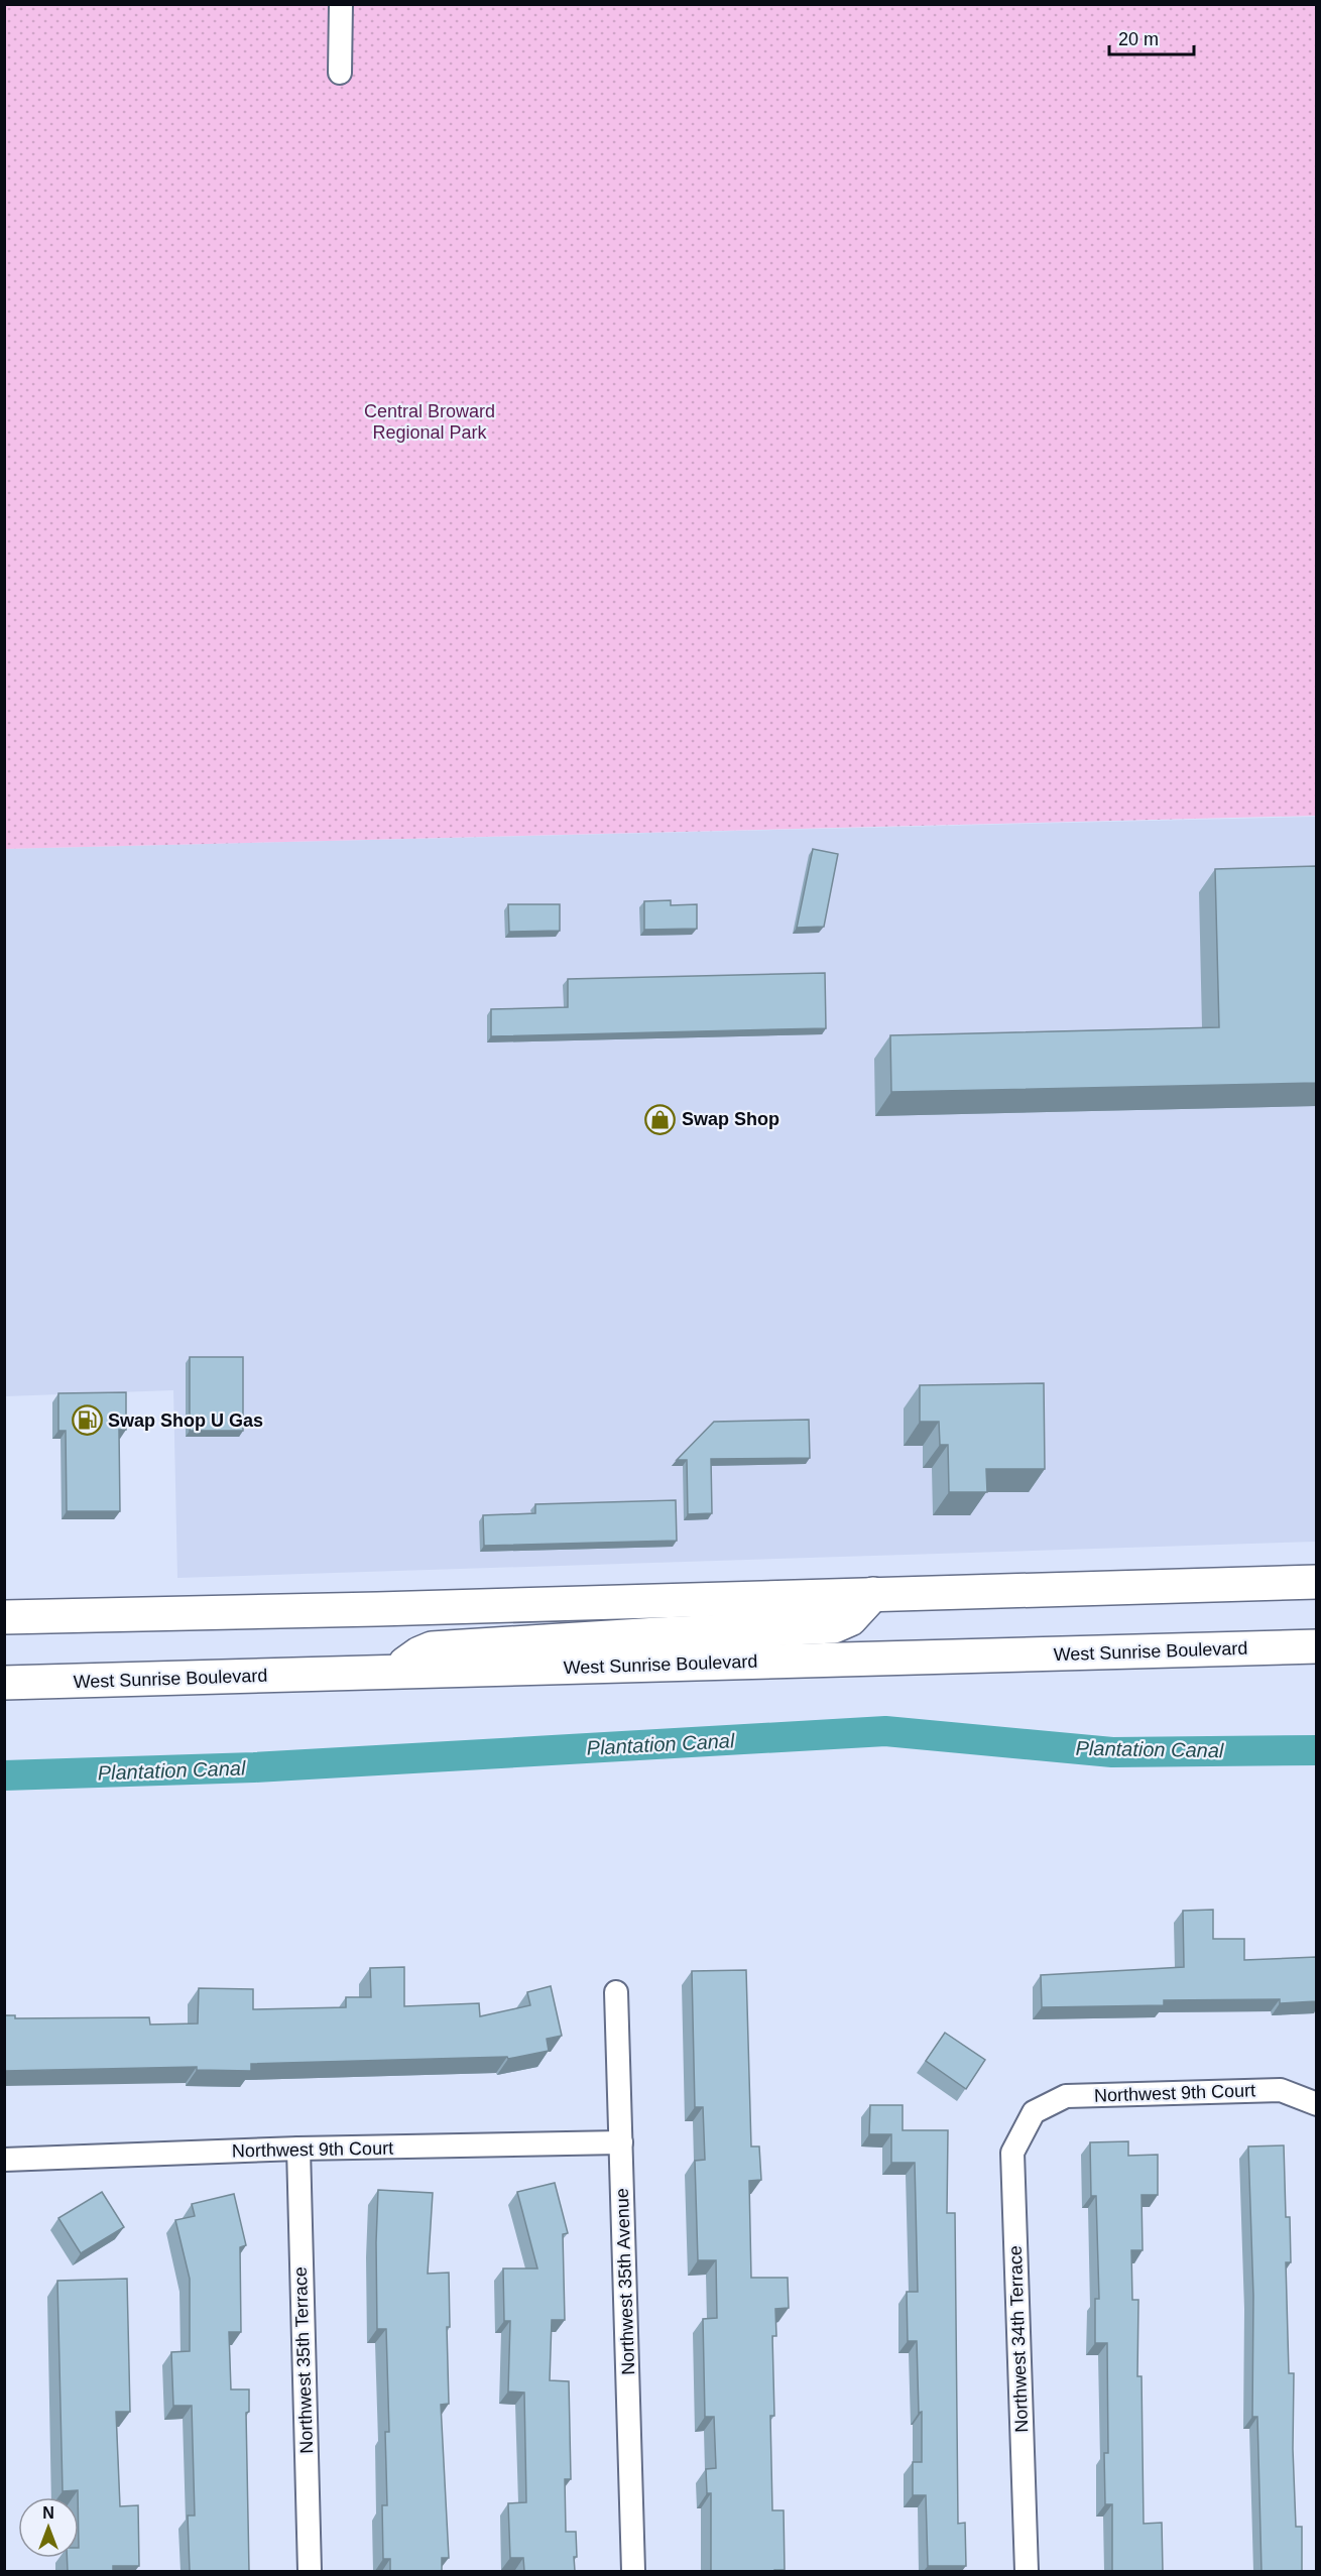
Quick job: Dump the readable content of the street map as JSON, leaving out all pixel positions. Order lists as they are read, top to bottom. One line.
{"streets":{"main road":["West Sunrise Boulevard"],"street":["Northwest 9th Court","Northwest 35th Avenue","Northwest 34th Terrace","Northwest 35th Terrace"]},"crossings":[["Northwest 9th Court","Northwest 35th Avenue"],["Northwest 9th Court","Northwest 34th Terrace"],["Northwest 9th Court","Northwest 35th Terrace"]],"water":["Plantation Canal"],"parks":["Central Broward Regional Park"],"places":{"shop":["Swap Shop"],"fuel station":["Swap Shop U Gas"]},"scale_bar":"20 m","north":"top"}
